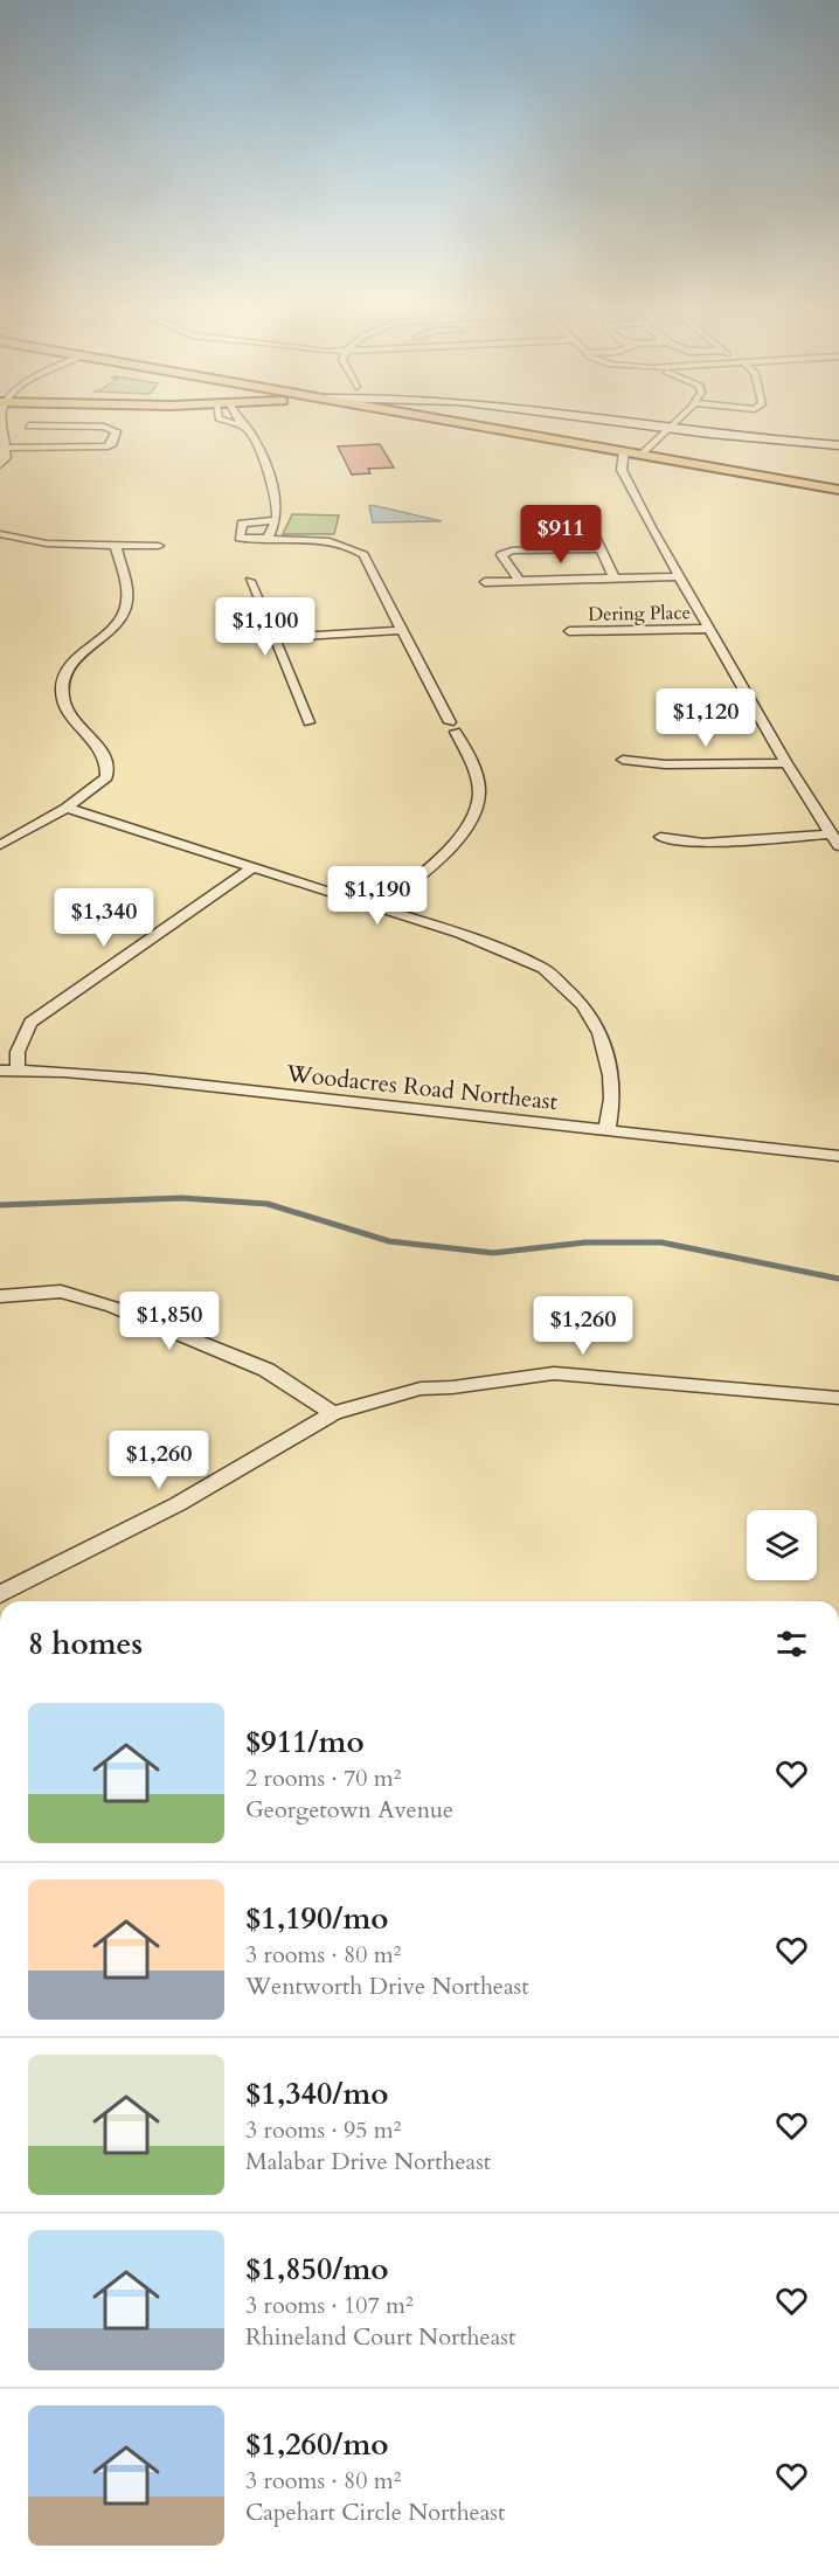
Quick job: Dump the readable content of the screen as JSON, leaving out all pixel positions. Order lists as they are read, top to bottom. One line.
{"streets":{"street":["Dering Place","Woodacres Road Northeast"]},"page":{"price":["$911","$1,100","$1,120","$1,190","$1,340","$1,850","$1,260","$1,260"],"heading":"8 homes","list":[{"name":"$911/mo","note":"2 rooms · 70 m² · Georgetown Avenue"},{"name":"$1,190/mo","note":"3 rooms · 80 m² · Wentworth Drive Northeast"},{"name":"$1,340/mo","note":"3 rooms · 95 m² · Malabar Drive Northeast"},{"name":"$1,850/mo","note":"3 rooms · 107 m² · Rhineland Court Northeast"},{"name":"$1,260/mo","note":"3 rooms · 80 m² · Capehart Circle Northeast"}]}}
